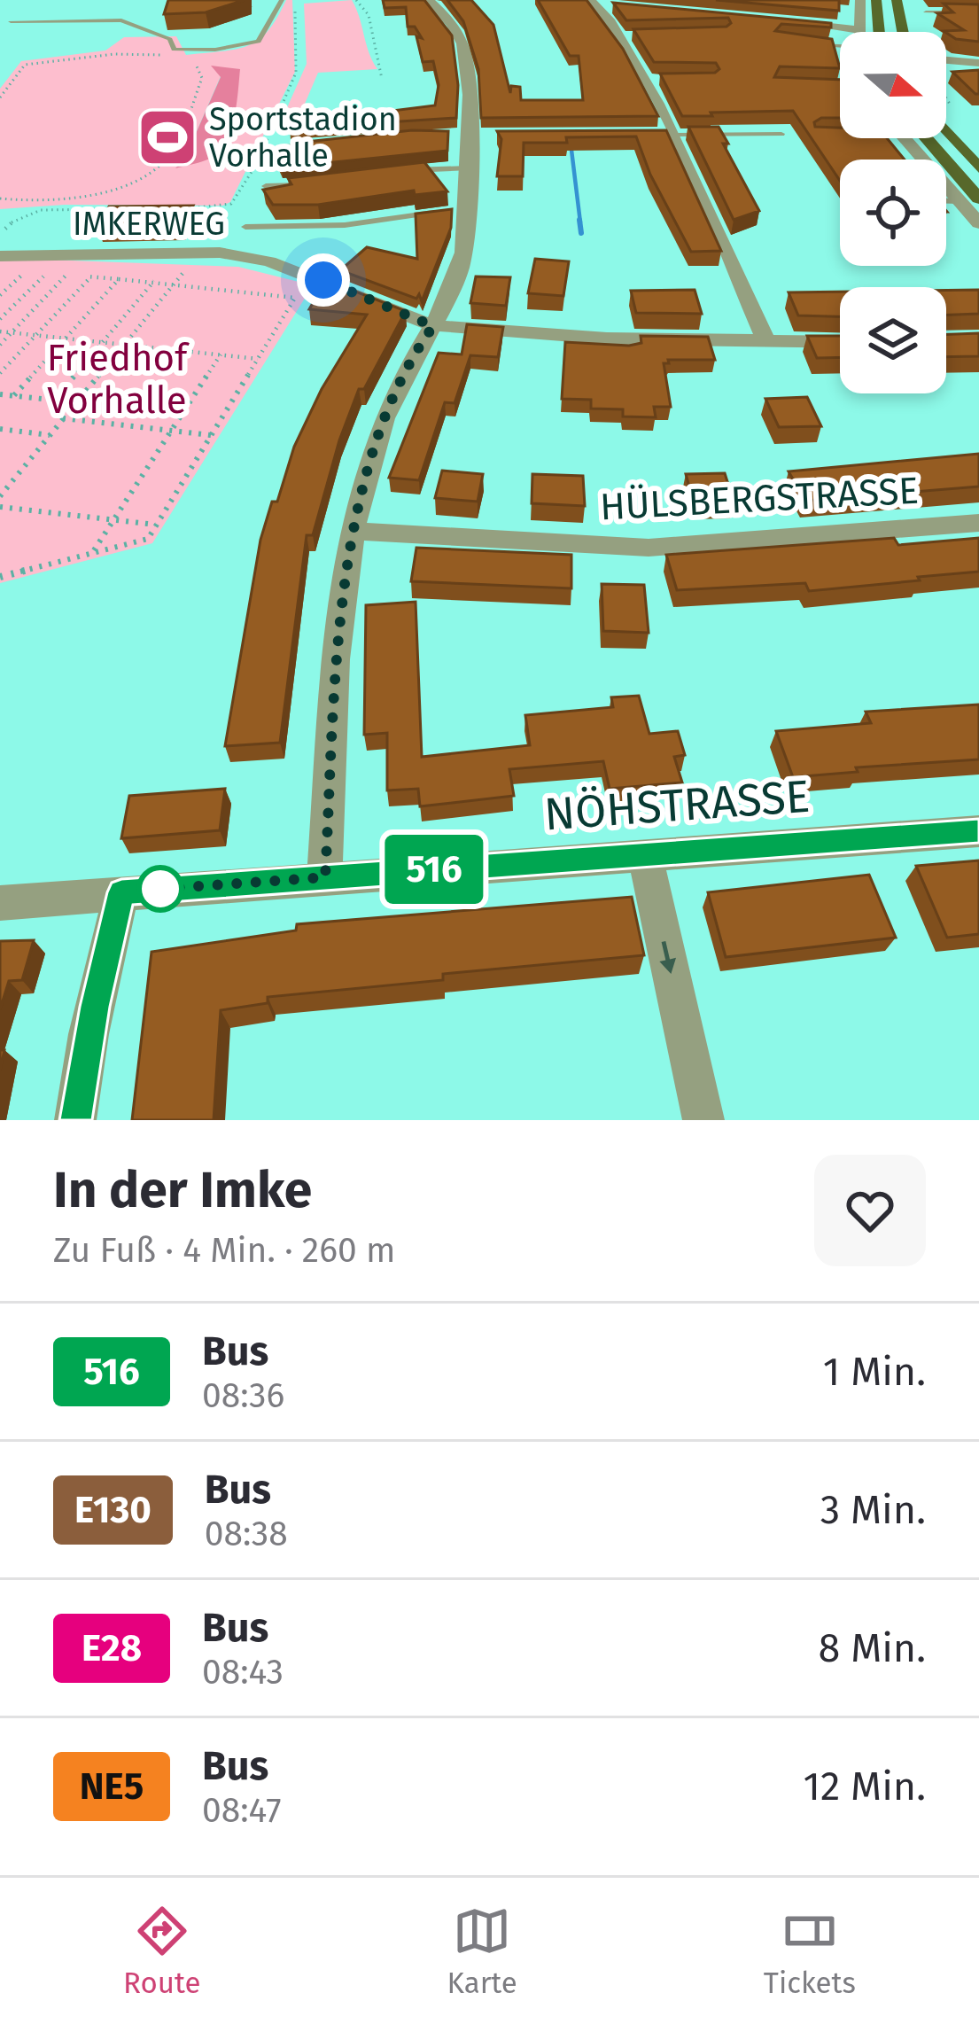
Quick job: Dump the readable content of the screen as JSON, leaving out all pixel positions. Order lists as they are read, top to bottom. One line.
{"streets":{"street":["IMKERWEG","HÜLSBERGSTRASSE","NÖHSTRASSE"]},"parks":["Friedhof Vorhalle"],"places":{"sports":["Sportstadion Vorhalle"]},"lines":["bus line 516"],"north":"right","page":{"on_map":"516","heading":["In der Imke","Zu Fuß · 4 Min. · 260 m"],"list":[{"mark":"516","name":"Bus","note":"08:36","value":"1 Min."},{"mark":"E130","name":"Bus","note":"08:38","value":"3 Min."},{"mark":"E28","name":"Bus","note":"08:43","value":"8 Min."},{"mark":"NE5","name":"Bus","note":"08:47","value":"12 Min."}],"tabs":["Route","Karte","Tickets"]}}
